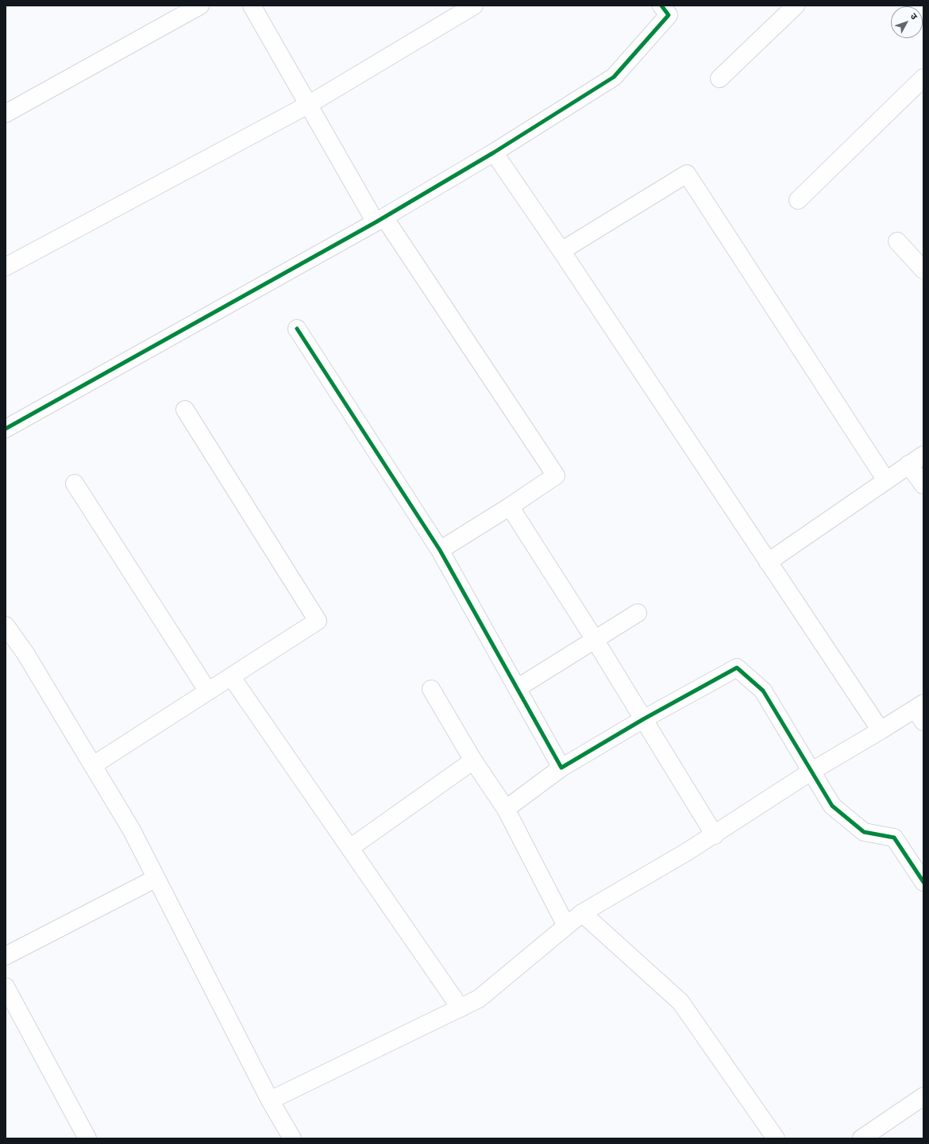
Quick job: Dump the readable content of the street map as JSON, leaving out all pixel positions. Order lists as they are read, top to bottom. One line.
{"north":"top right"}
